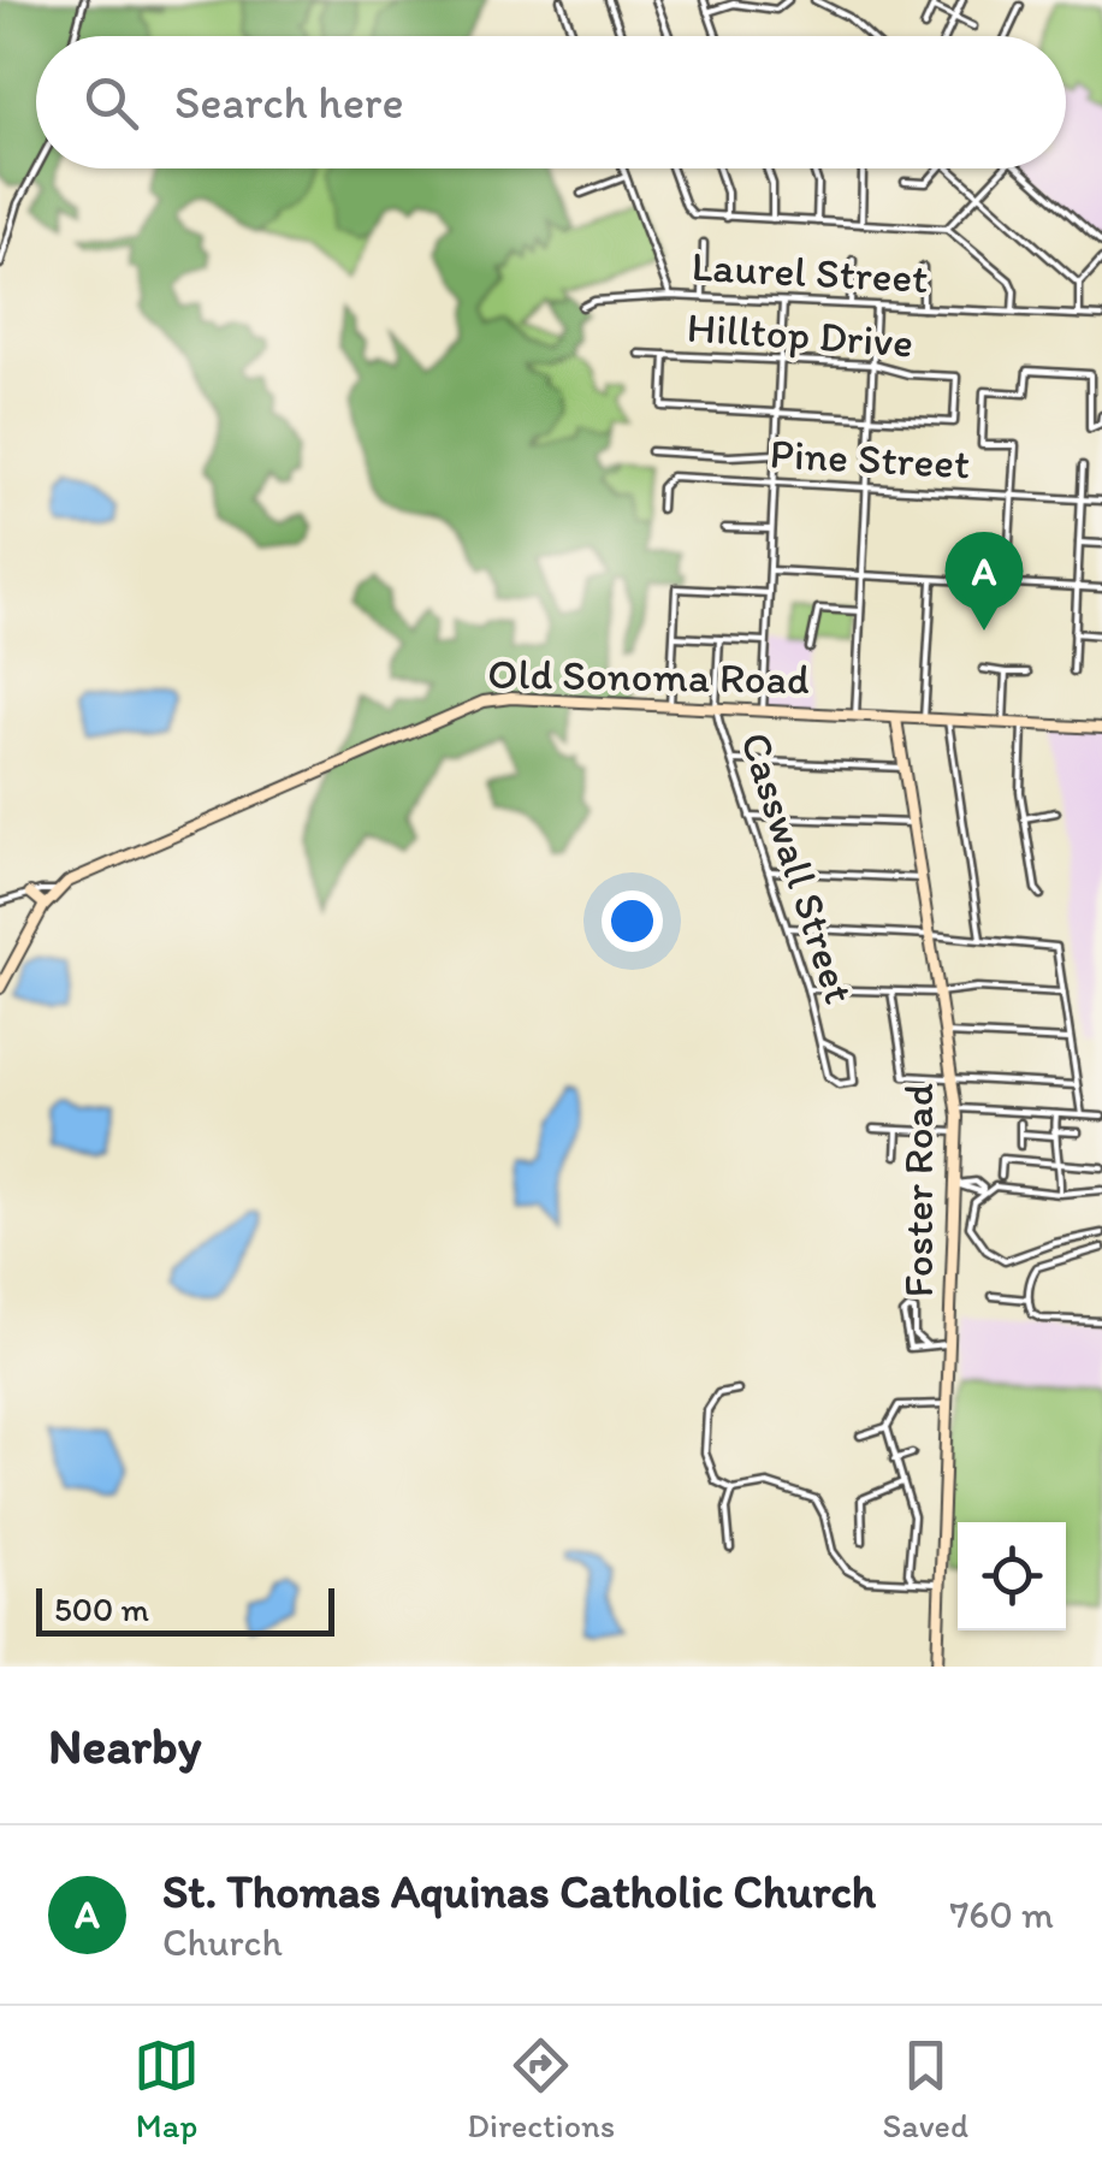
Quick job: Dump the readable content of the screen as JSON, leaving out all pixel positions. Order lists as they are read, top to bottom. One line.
{"streets":{"main road":["Old Sonoma Road","Foster Road"],"street":["Laurel Street","Hilltop Drive","Pine Street","Casswall Street"]},"crossings":[["Old Sonoma Road","Casswall Street"],["Old Sonoma Road","Foster Road"]],"scale_bar":"500 m","page":{"search":"Search here","pins":"A","scale":"500 m","heading":"Nearby","list":[{"mark":"A","name":"St. Thomas Aquinas Catholic Church","note":"Church","value":"760 m"}],"nav":["Map","Directions","Saved"]}}
